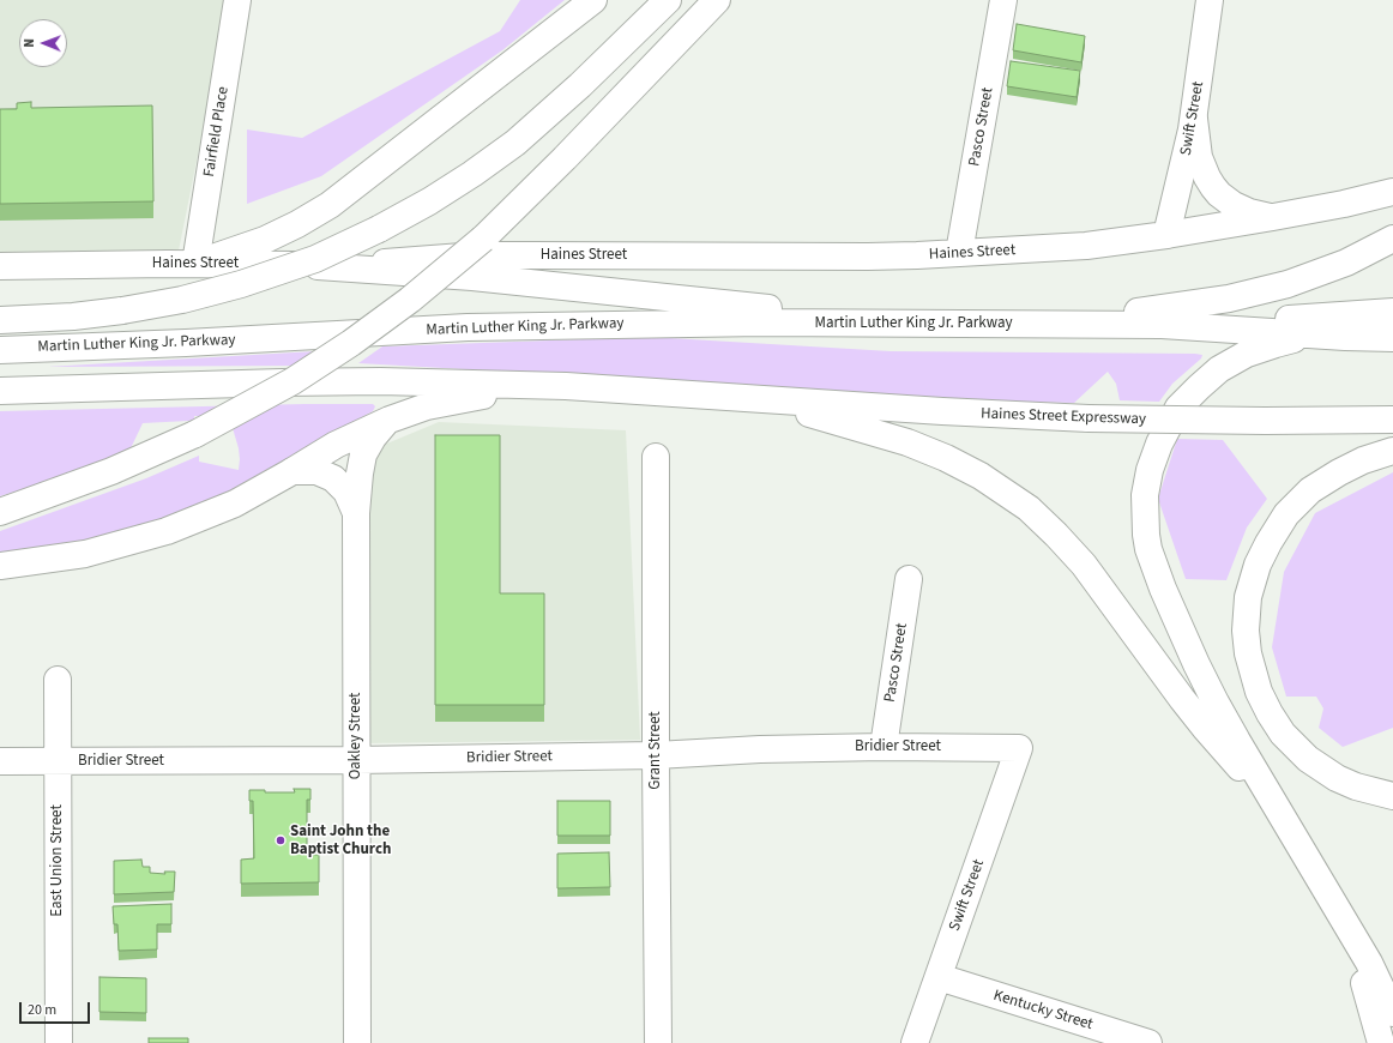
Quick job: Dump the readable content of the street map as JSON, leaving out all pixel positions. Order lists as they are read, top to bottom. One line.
{"streets":{"main road":["Swift Street","Pasco Street","Fairfield Place","Haines Street","Martin Luther King Jr. Parkway","Haines Street Expressway","Oakley Street","Bridier Street","Grant Street","East Union Street","Kentucky Street"]},"crossings":[["Swift Street","Haines Street"],["Swift Street","Bridier Street"],["Swift Street","Kentucky Street"],["Pasco Street","Haines Street"],["Pasco Street","Bridier Street"],["Fairfield Place","Haines Street"],["Oakley Street","Bridier Street"],["Bridier Street","Grant Street"],["Bridier Street","East Union Street"]],"places":["Saint John the Baptist Church"],"scale_bar":"20 m","north":"left"}
